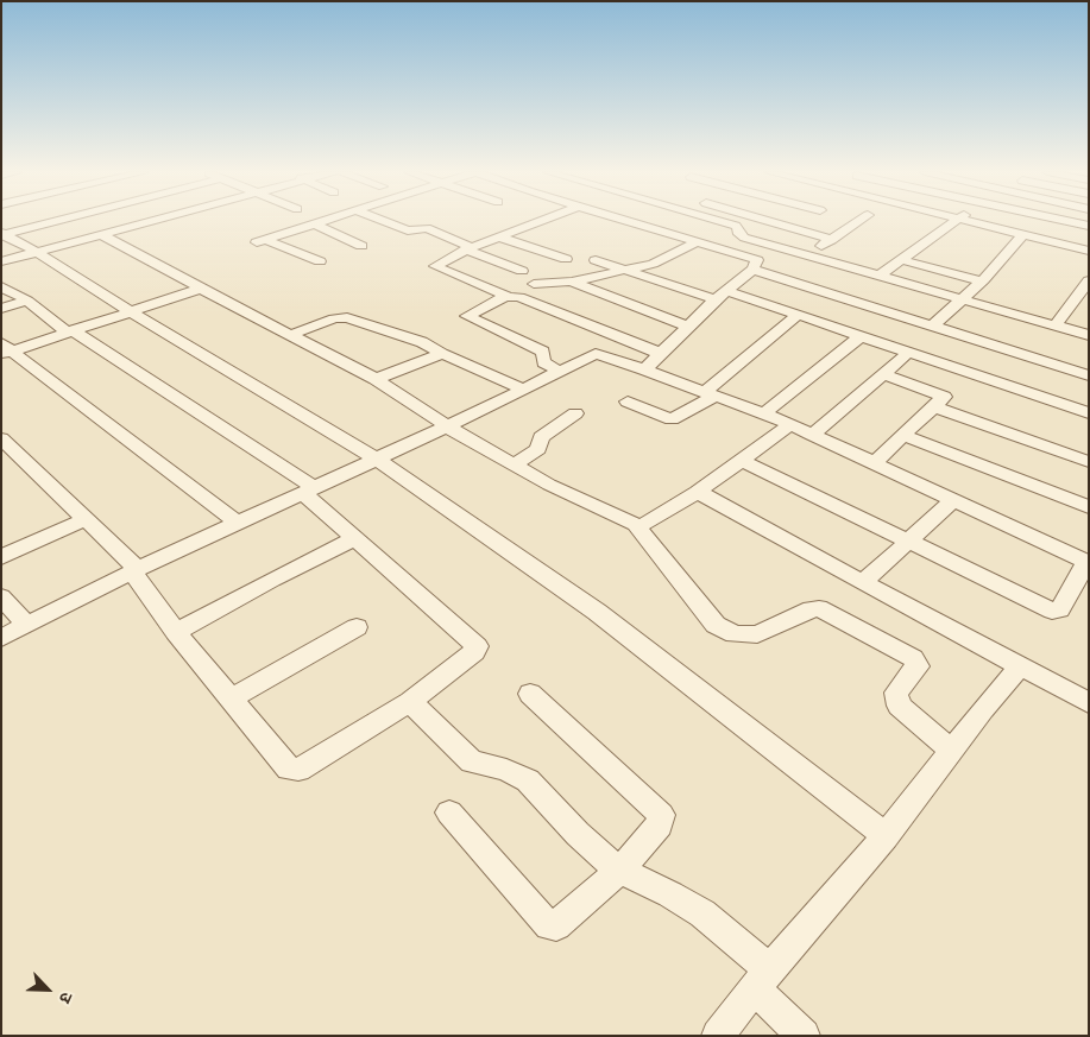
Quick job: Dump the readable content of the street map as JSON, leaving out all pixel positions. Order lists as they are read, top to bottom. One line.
{"north":"bottom right"}
